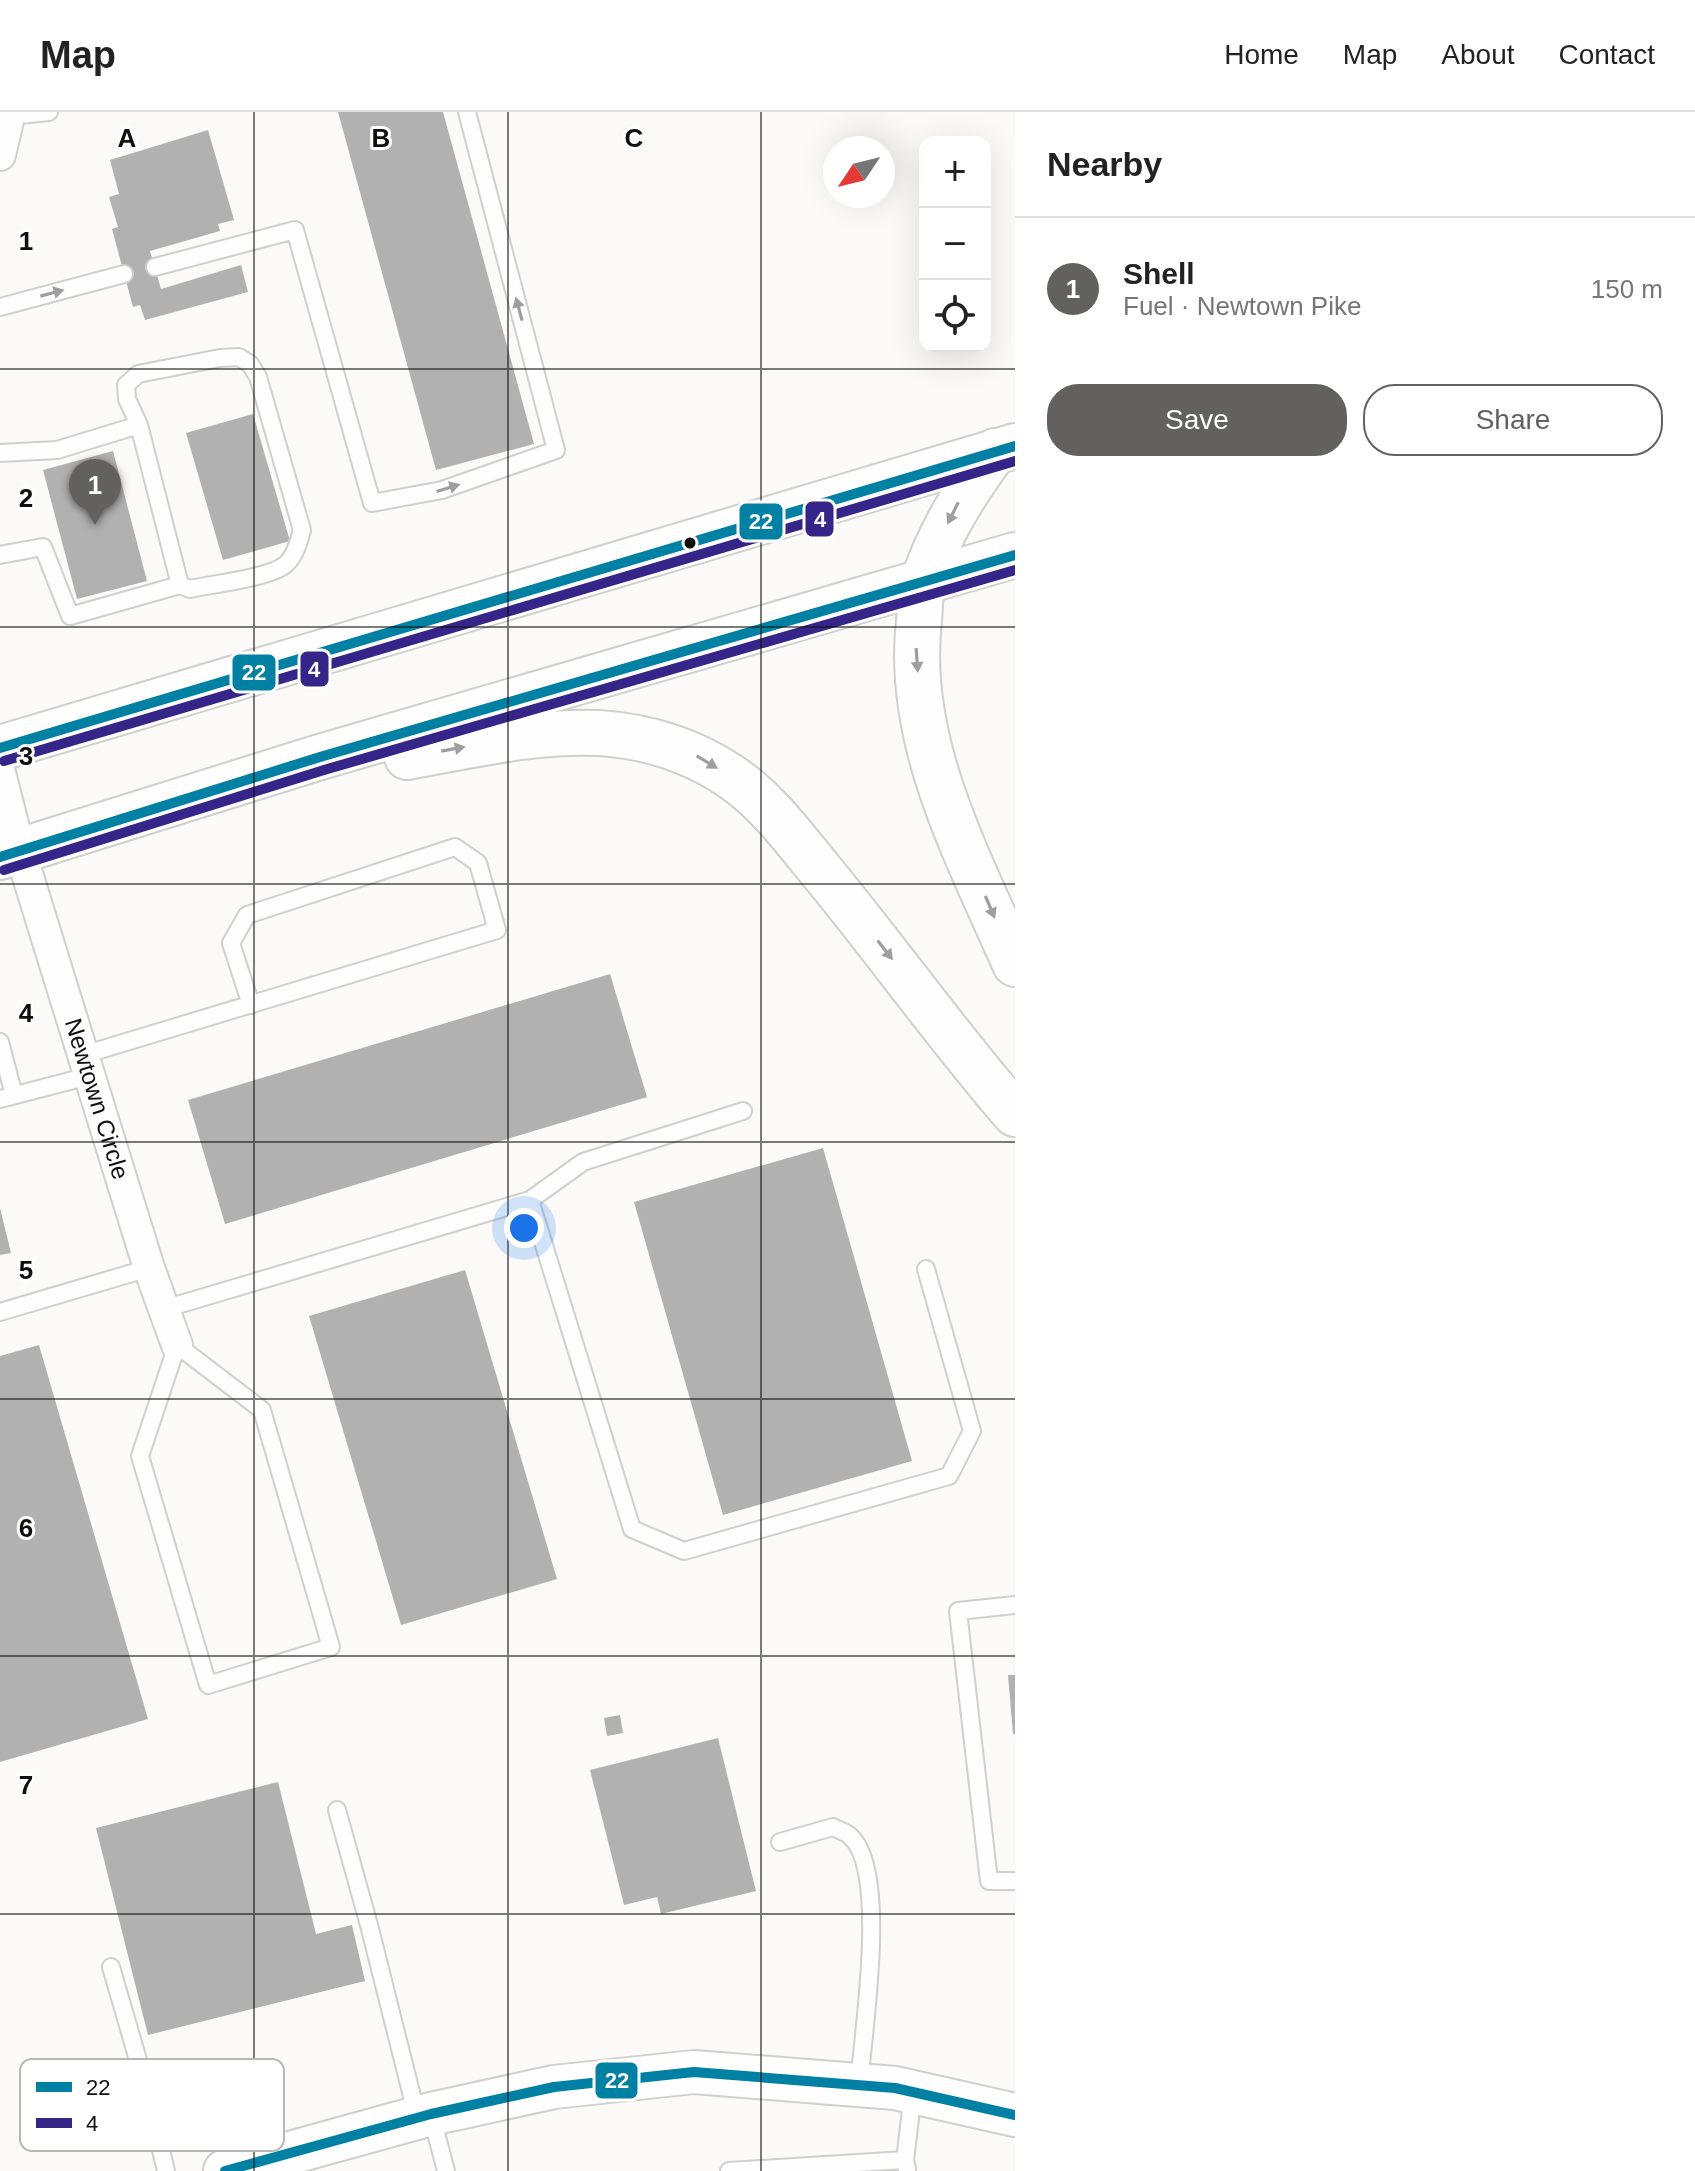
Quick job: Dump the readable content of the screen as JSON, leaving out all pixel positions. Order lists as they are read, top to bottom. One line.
{"streets":{"street":["Newtown Circle"]},"lines":["transit line 22","transit line 4"],"legend":["22","4"],"north":"bottom left","page":{"header":"Map","nav":["Home","Map","About","Contact"],"heading":"Nearby","map_buttons":["+","−"],"list":[{"mark":"1","name":"Shell","note":"Fuel · Newtown Pike","value":"150 m"}],"buttons":["Save","Share"],"pins":"1"},"grid":{"columns":["A","B","C"],"rows":["1","2","3","4","5","6","7"]}}
